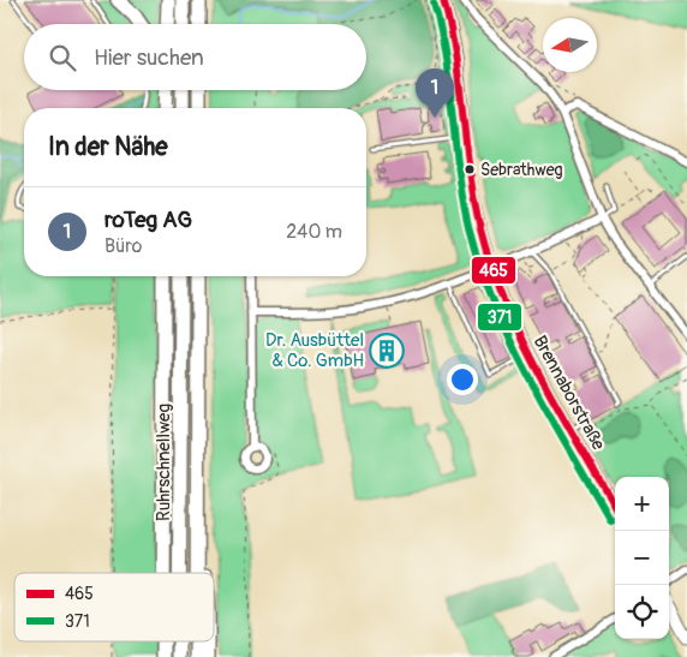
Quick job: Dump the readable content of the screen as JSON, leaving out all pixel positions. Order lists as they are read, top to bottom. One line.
{"streets":{"highway":["Ruhrschnellweg"],"main road":["Brennaborstraße"]},"places":{"other":["Sebrathweg"],"building":["Dr. Ausbüttel & Co. GmbH"]},"lines":["transit line 465","transit line 371"],"legend":["465","371"],"north":"left","page":{"search":"Hier suchen","pins":"1","heading":"In der Nähe","list":[{"mark":"1","name":"roTeg AG","note":"Büro","value":"240 m"}],"map_buttons":["+","−"]}}
